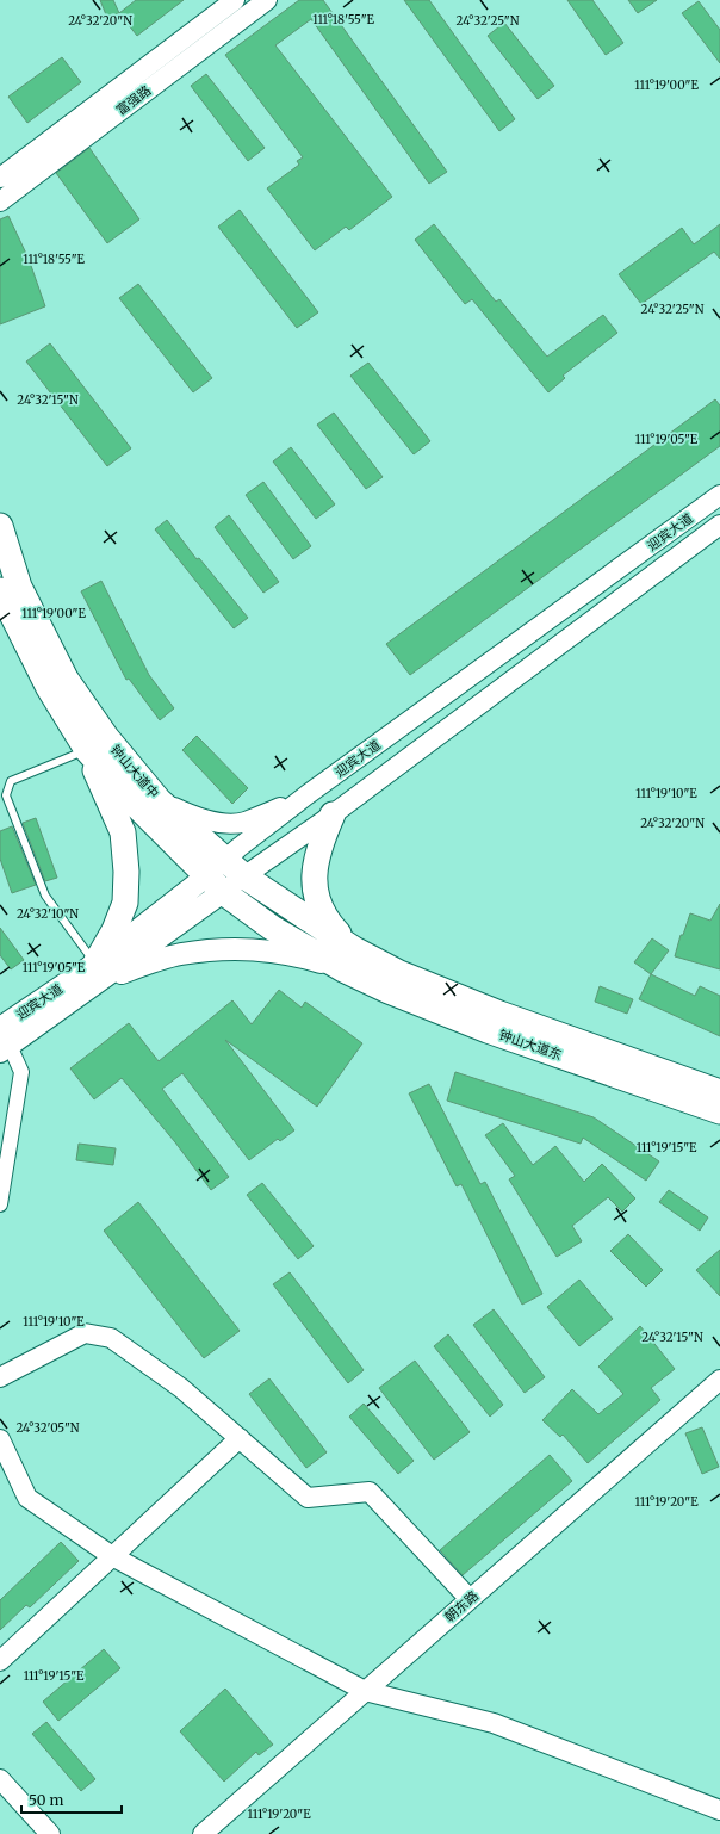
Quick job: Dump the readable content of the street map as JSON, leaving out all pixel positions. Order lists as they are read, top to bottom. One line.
{"streets":{"highway":["钟山大道中","钟山大道东"],"main road":["迎宾大道"],"street":["富强路","朝东路"]},"crossings":[["迎宾大道","钟山大道中"],["钟山大道中","钟山大道东"]],"scale_bar":"50 m","coordinates":["111°18'55\"E","24°32'20\"N","24°32'25\"N","111°19'00\"E","24°32'15\"N","111°19'05\"E","111°19'10\"E","24°32'10\"N","111°19'15\"E","24°32'05\"N","111°19'20\"E"]}
